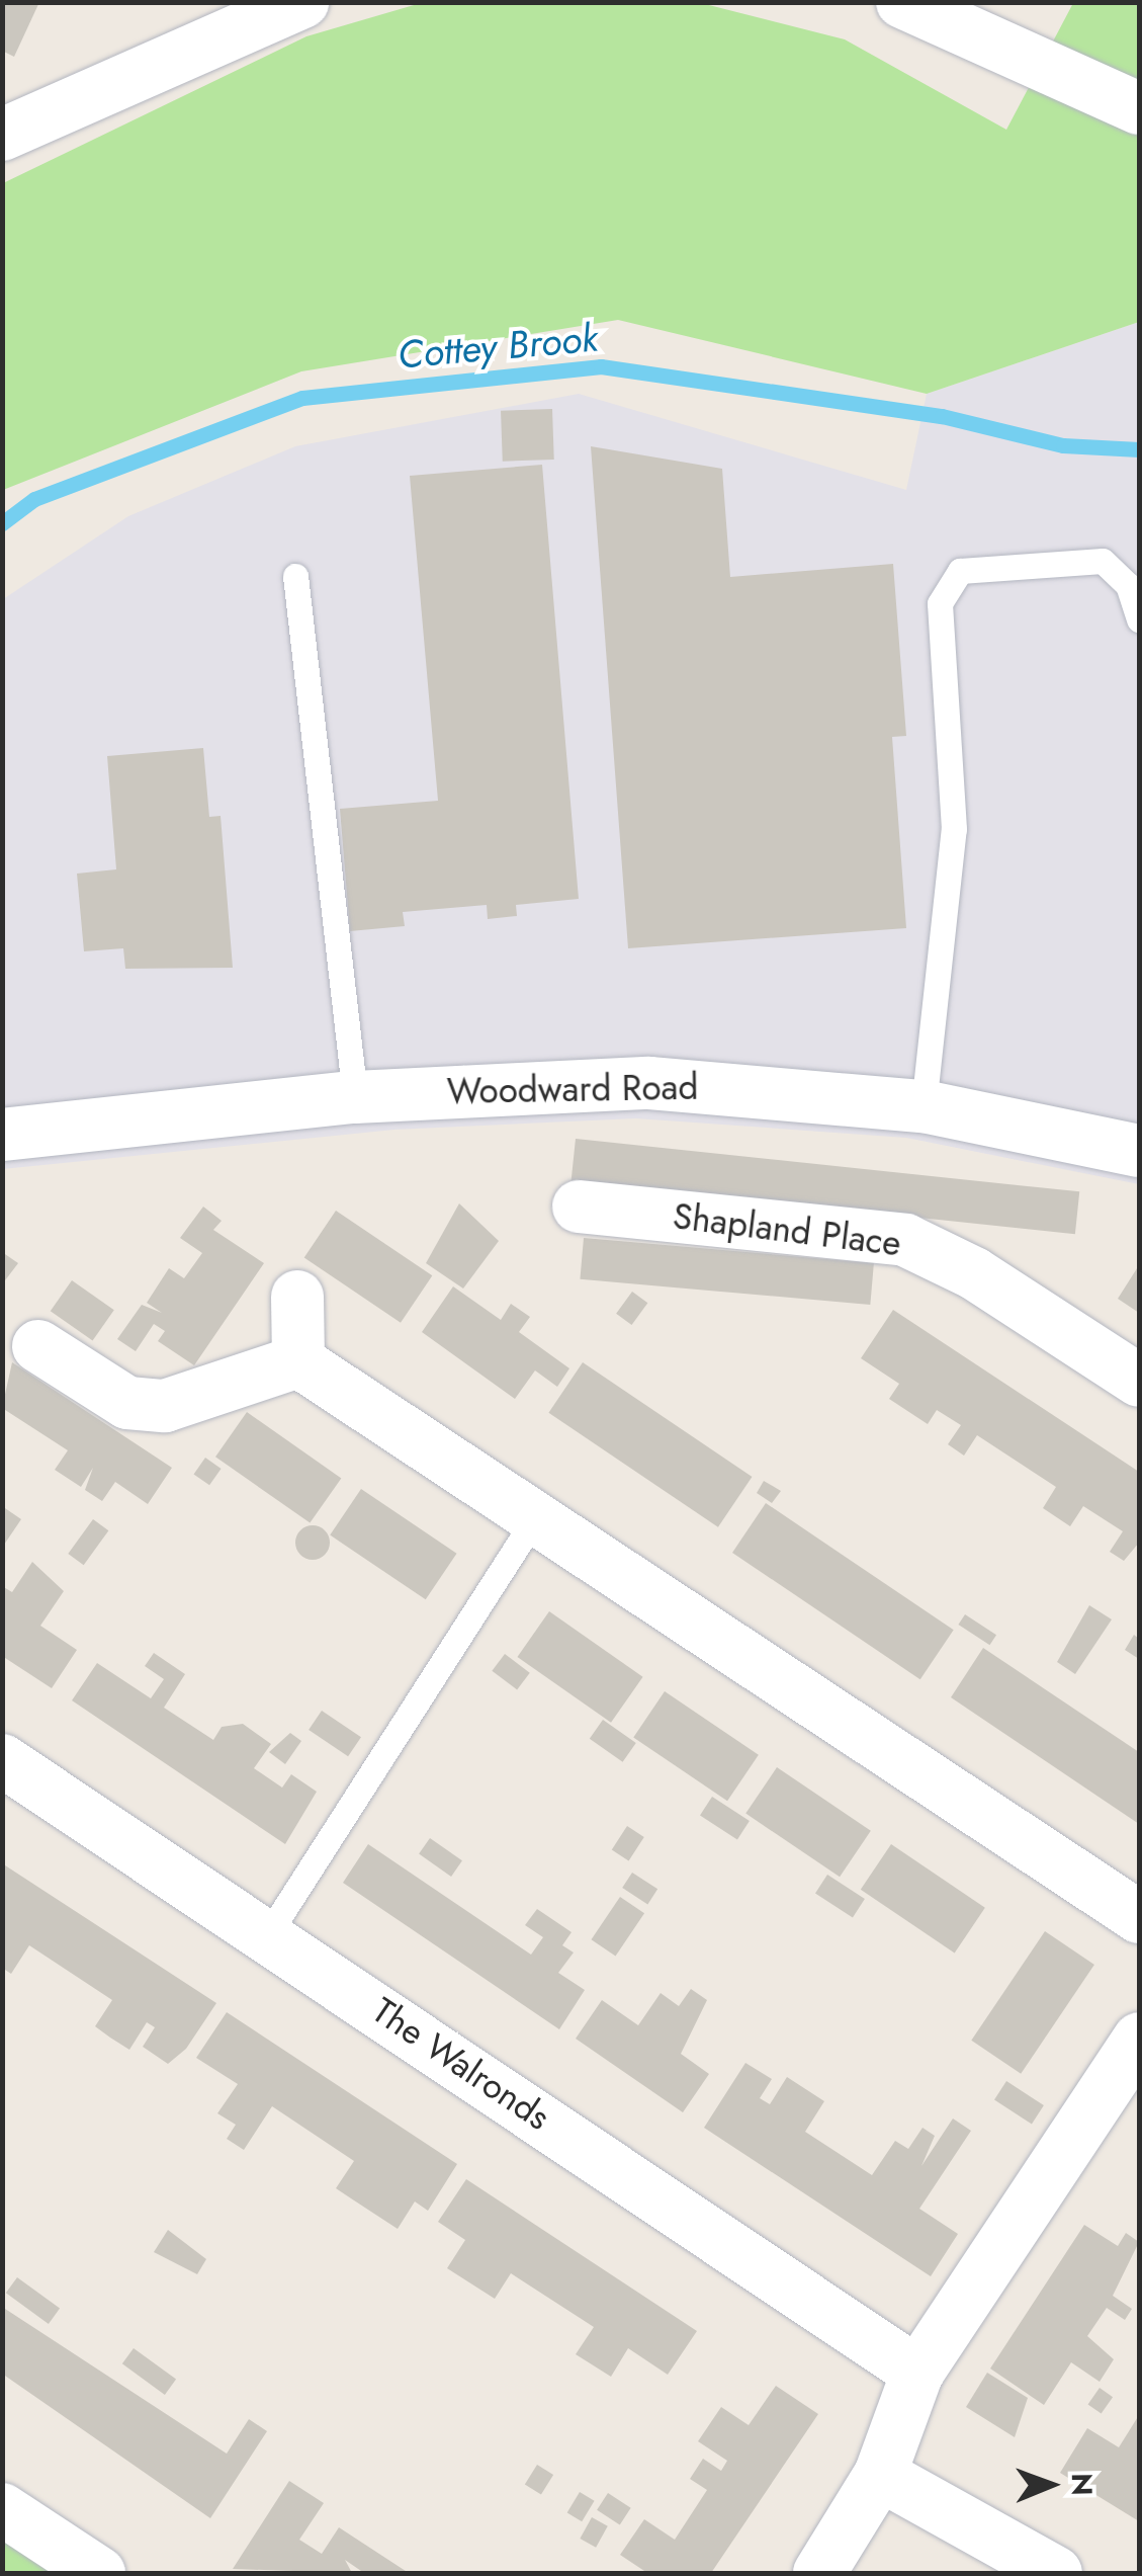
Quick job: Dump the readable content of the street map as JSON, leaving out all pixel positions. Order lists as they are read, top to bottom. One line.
{"streets":{"street":["Woodward Road","Shapland Place","The Walronds"]},"water":["Cottey Brook"],"north":"right"}
